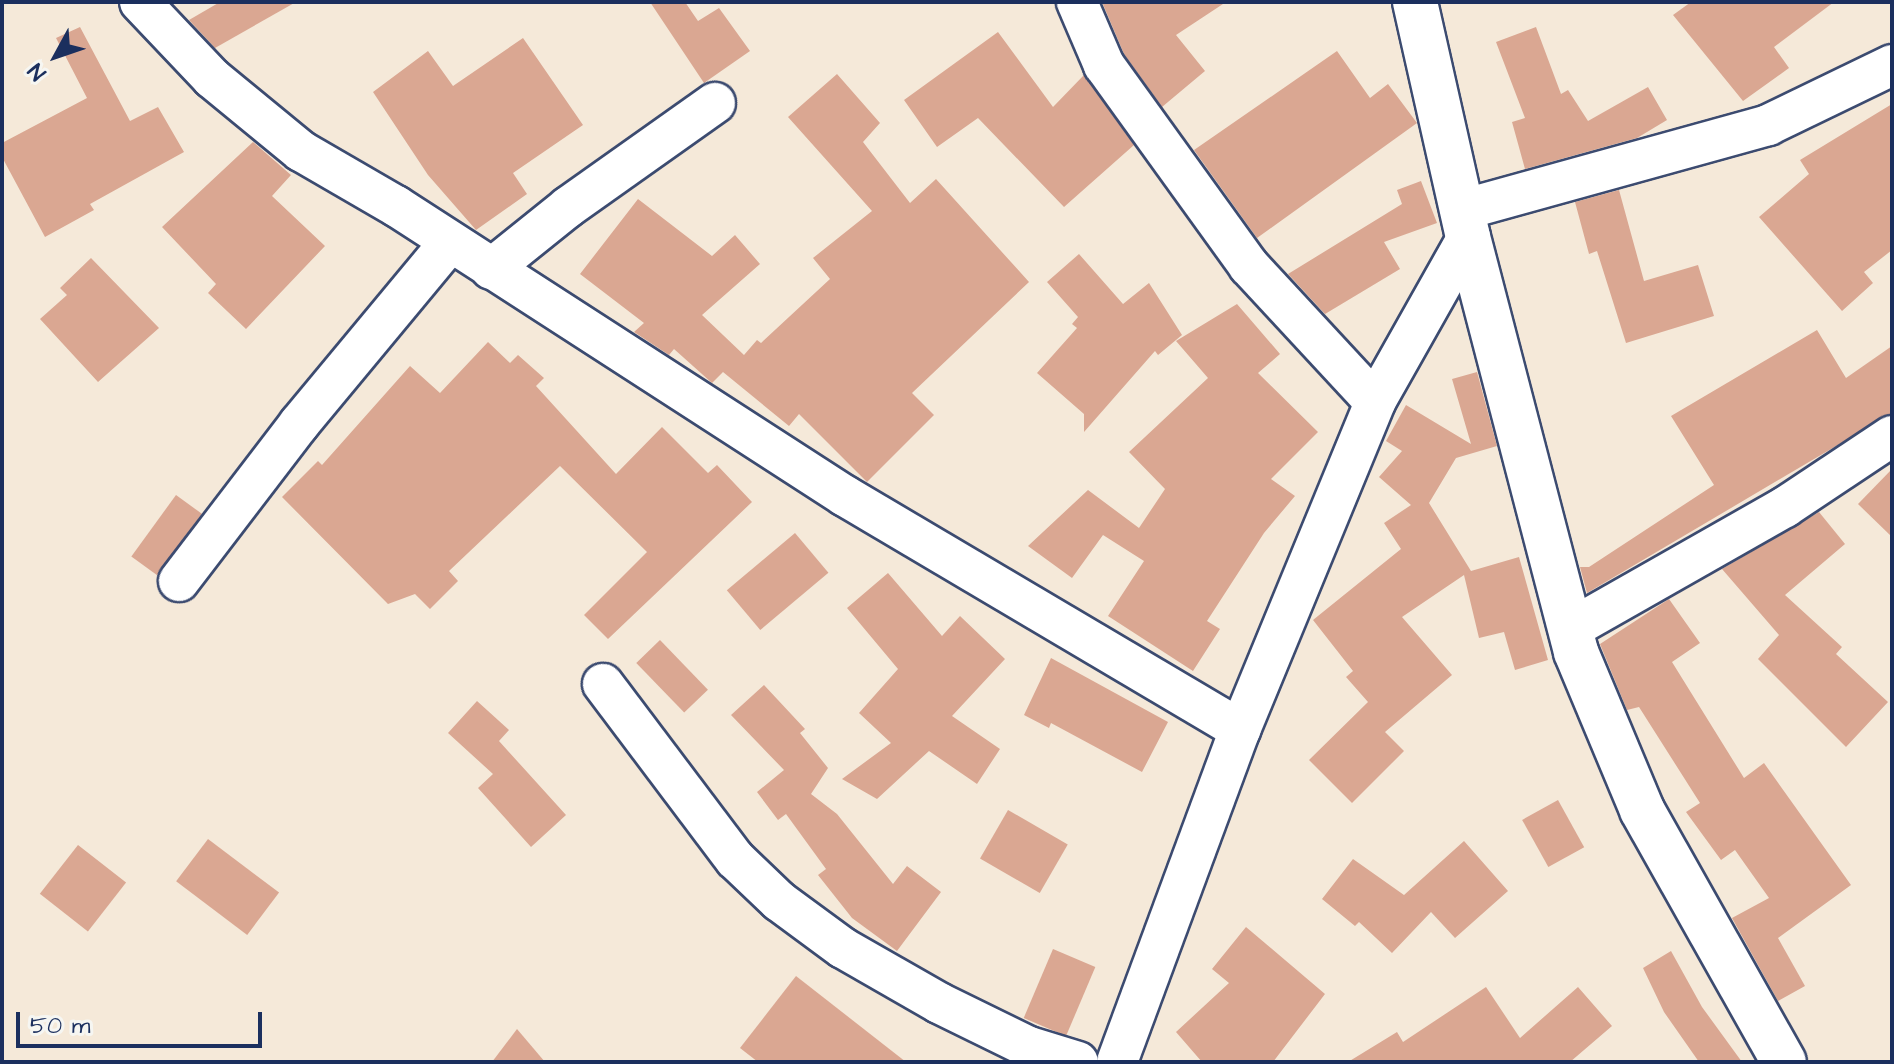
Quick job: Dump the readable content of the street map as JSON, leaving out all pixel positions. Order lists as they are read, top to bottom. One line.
{"scale_bar":"50 m","north":"bottom left"}
